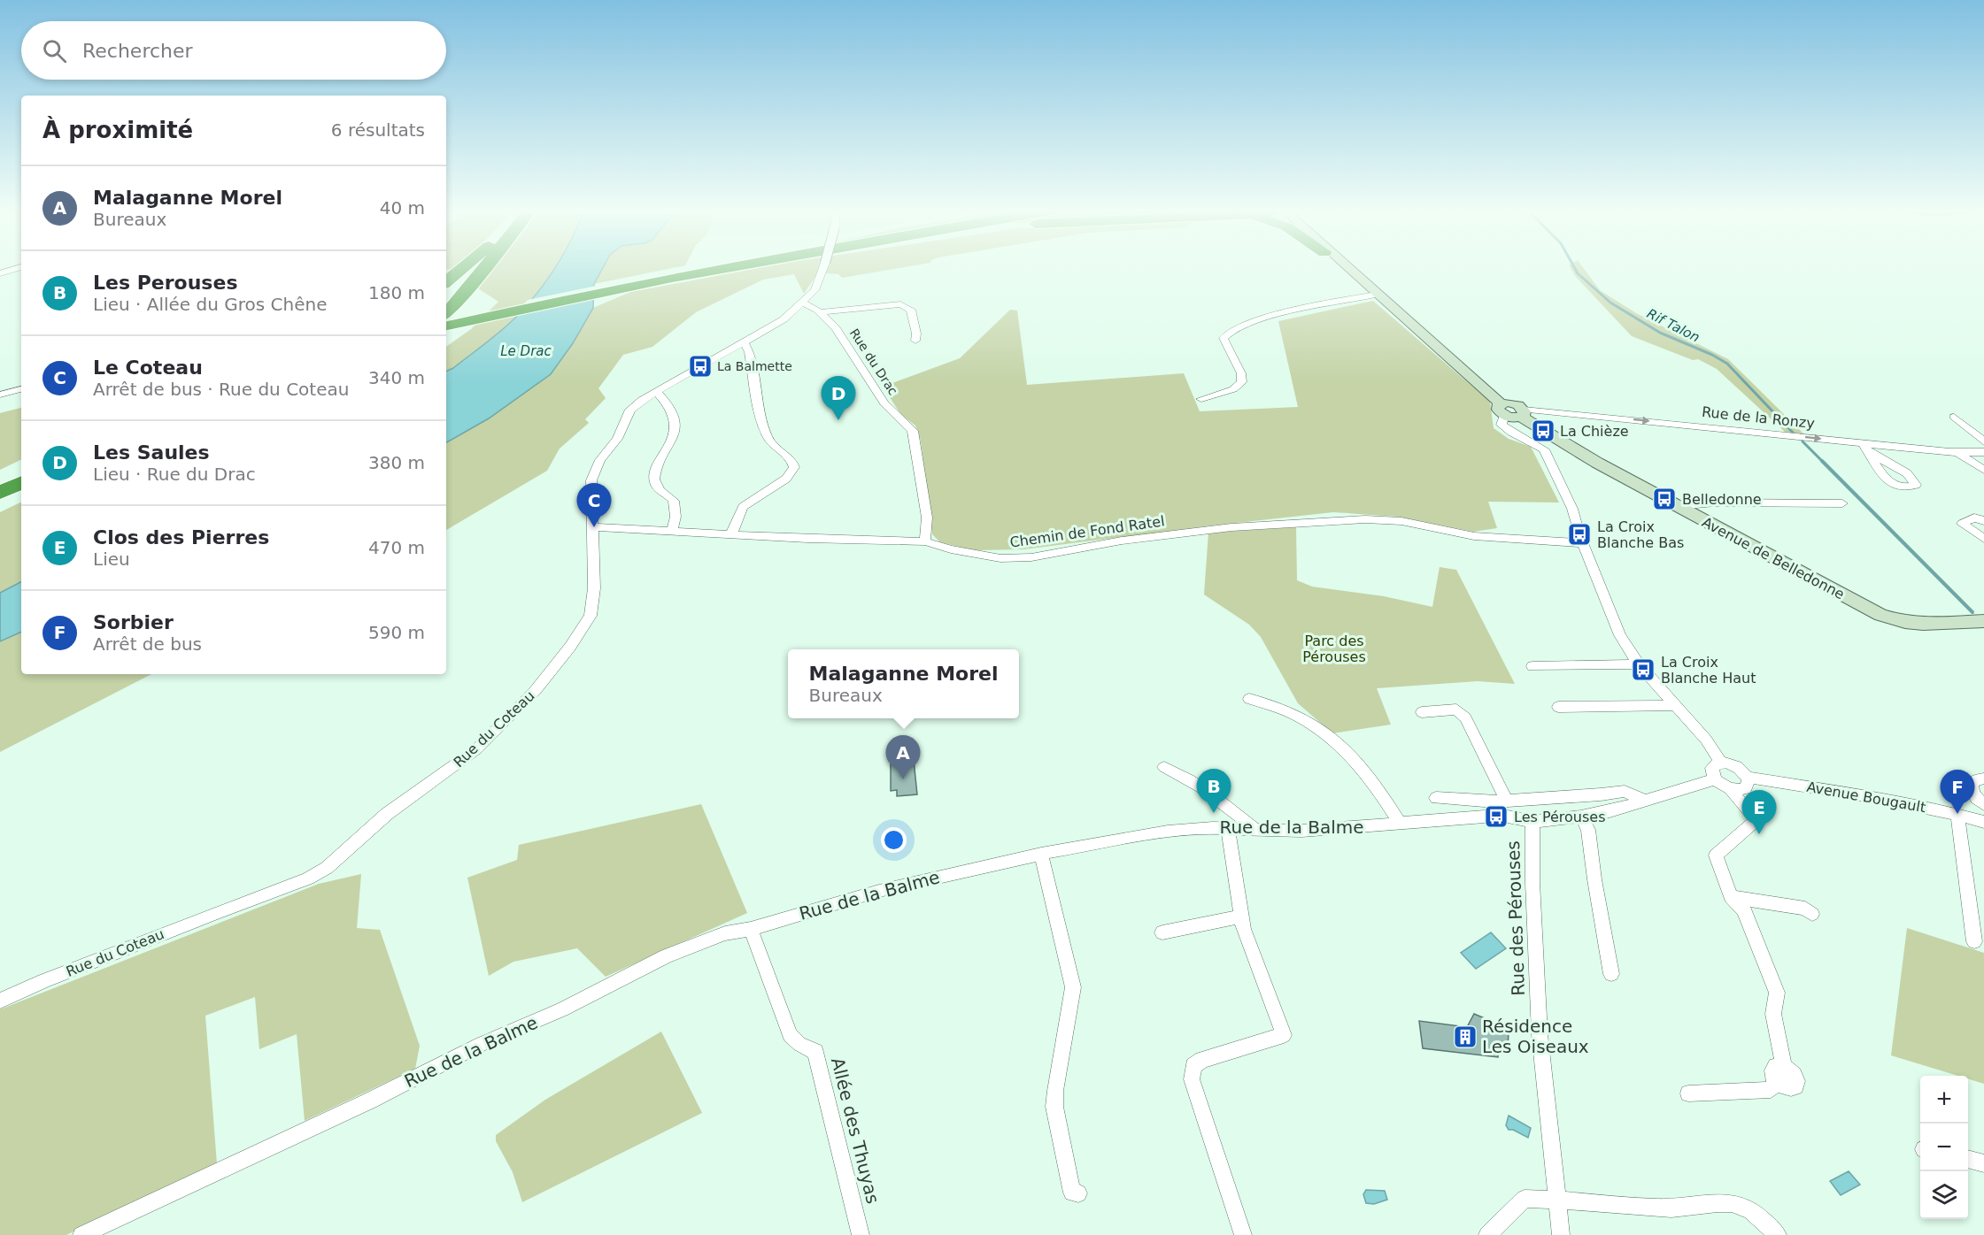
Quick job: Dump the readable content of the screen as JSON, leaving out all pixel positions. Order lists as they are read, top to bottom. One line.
{"streets":{"main road":["Avenue de Belledonne"],"street":["Rue du Drac","Rue de la Ronzy","Chemin de Fond Ratel","Rue du Coteau","Avenue Bougault","Rue de la Balme","Rue des Pérouses","Allée des Thuyas"]},"crossings":[["Rue du Drac","Chemin de Fond Ratel"],["Rue du Drac","Rue du Coteau"],["Rue de la Ronzy","Avenue de Belledonne"],["Chemin de Fond Ratel","Rue du Coteau"],["Rue de la Balme","Rue des Pérouses"],["Rue de la Balme","Allée des Thuyas"]],"water":["Rif Talon","Le Drac"],"parks":["Parc des Pérouses"],"places":{"bus stop":["La Balmette","La Chièze","Belledonne","La Croix Blanche Bas","La Croix Blanche Haut","Les Pérouses"],"building":["Résidence Les Oiseaux"]},"page":{"search":"Rechercher","heading":["À proximité","6 résultats"],"list":[{"mark":"A","name":"Malaganne Morel","note":"Bureaux","value":"40 m"},{"mark":"B","name":"Les Perouses","note":"Lieu · Allée du Gros Chêne","value":"180 m"},{"mark":"C","name":"Le Coteau","note":"Arrêt de bus · Rue du Coteau","value":"340 m"},{"mark":"D","name":"Les Saules","note":"Lieu · Rue du Drac","value":"380 m"},{"mark":"E","name":"Clos des Pierres","note":"Lieu","value":"470 m"},{"mark":"F","name":"Sorbier","note":"Arrêt de bus","value":"590 m"}],"pins":["D","C","A","B","F","E"],"popup":["Malaganne Morel","Bureaux"],"map_buttons":["+","−"]}}
